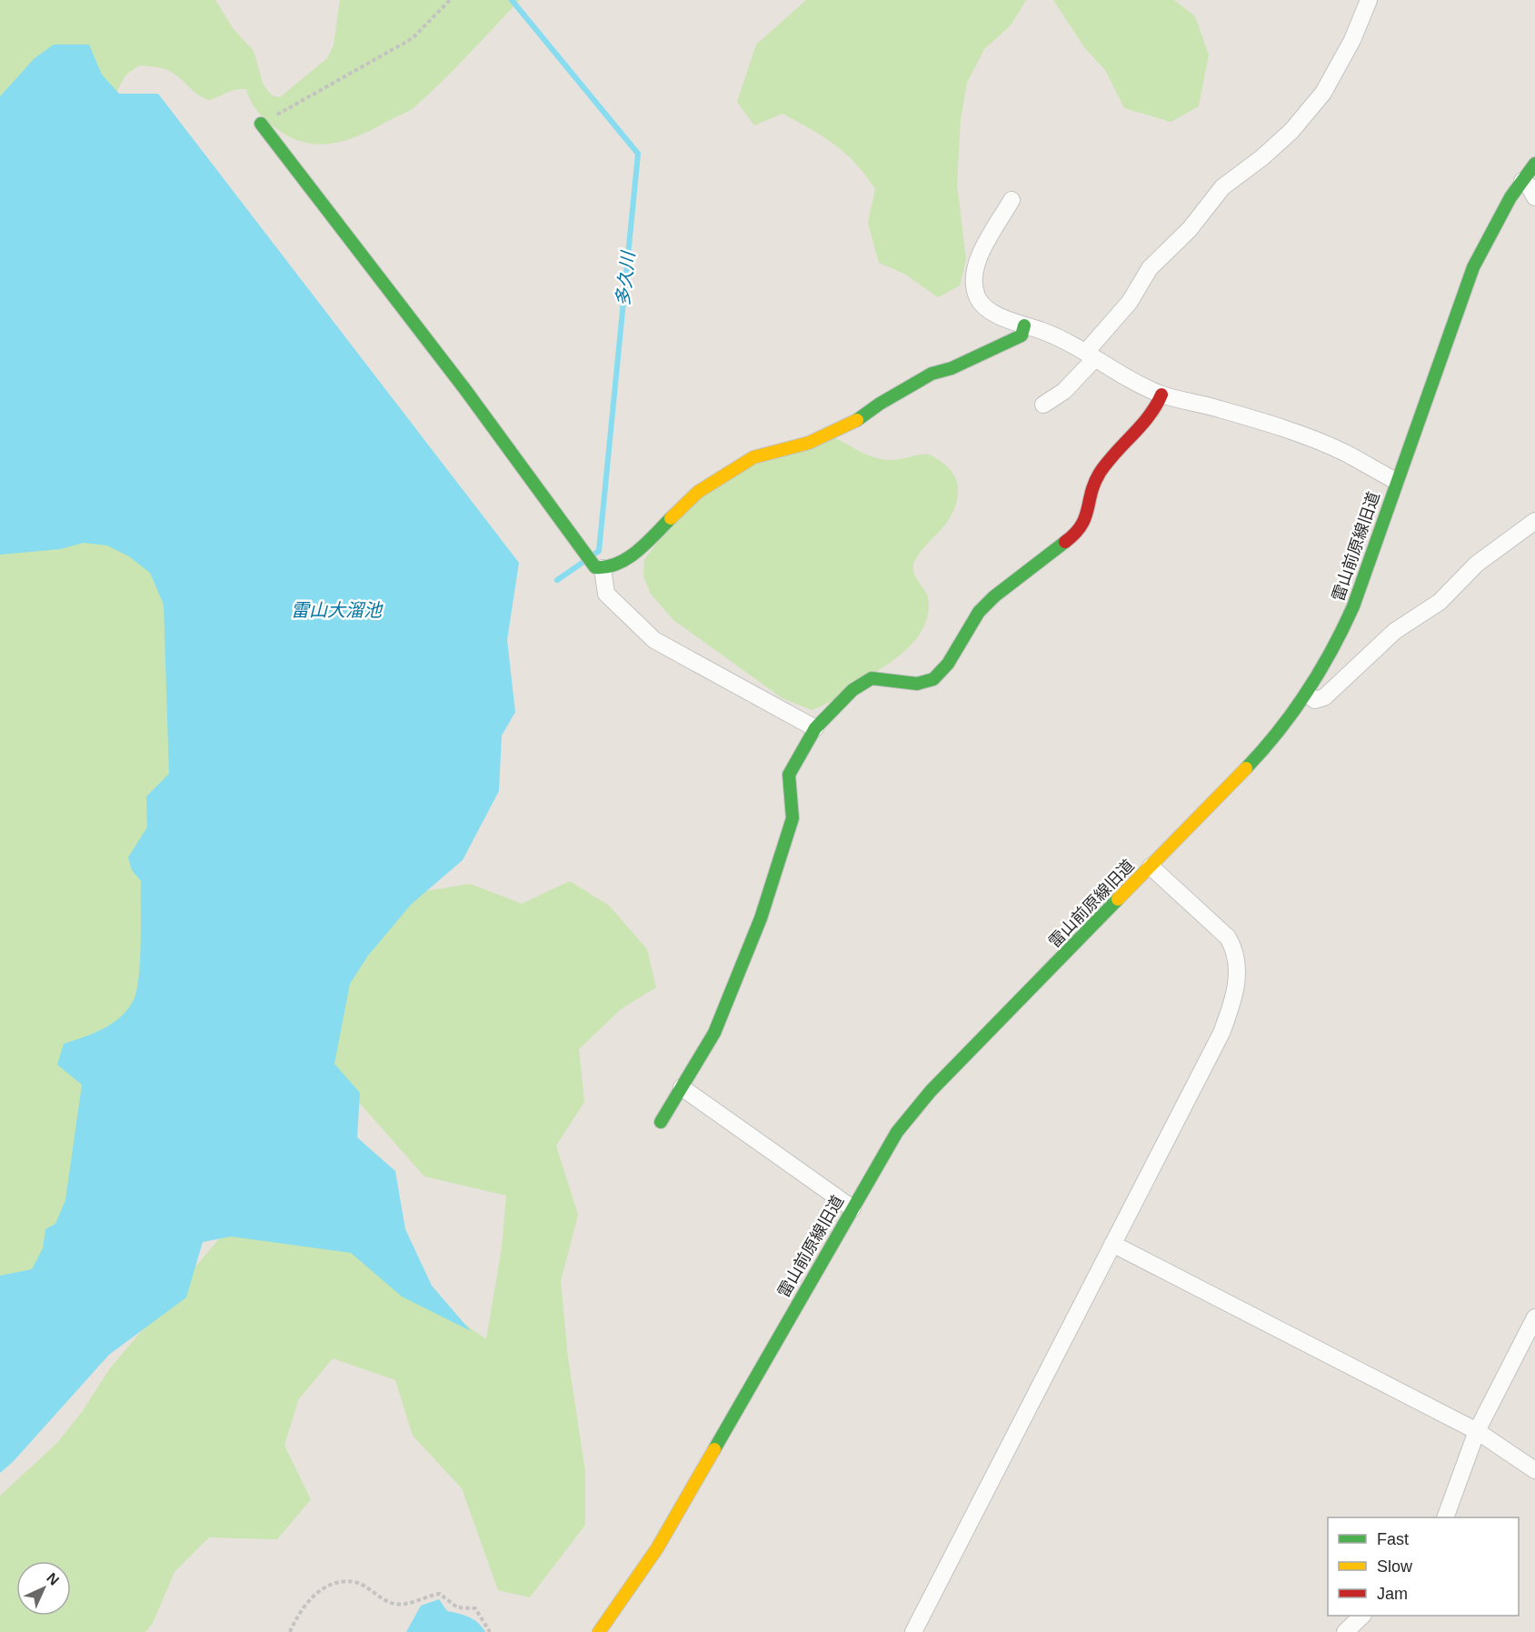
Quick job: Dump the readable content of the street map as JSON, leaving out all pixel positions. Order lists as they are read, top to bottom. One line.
{"streets":{"street":["雷山前原線旧道"]},"water":["多久川","雷山大溜池"],"legend":["Fast","Slow","Jam"],"north":"top right"}
